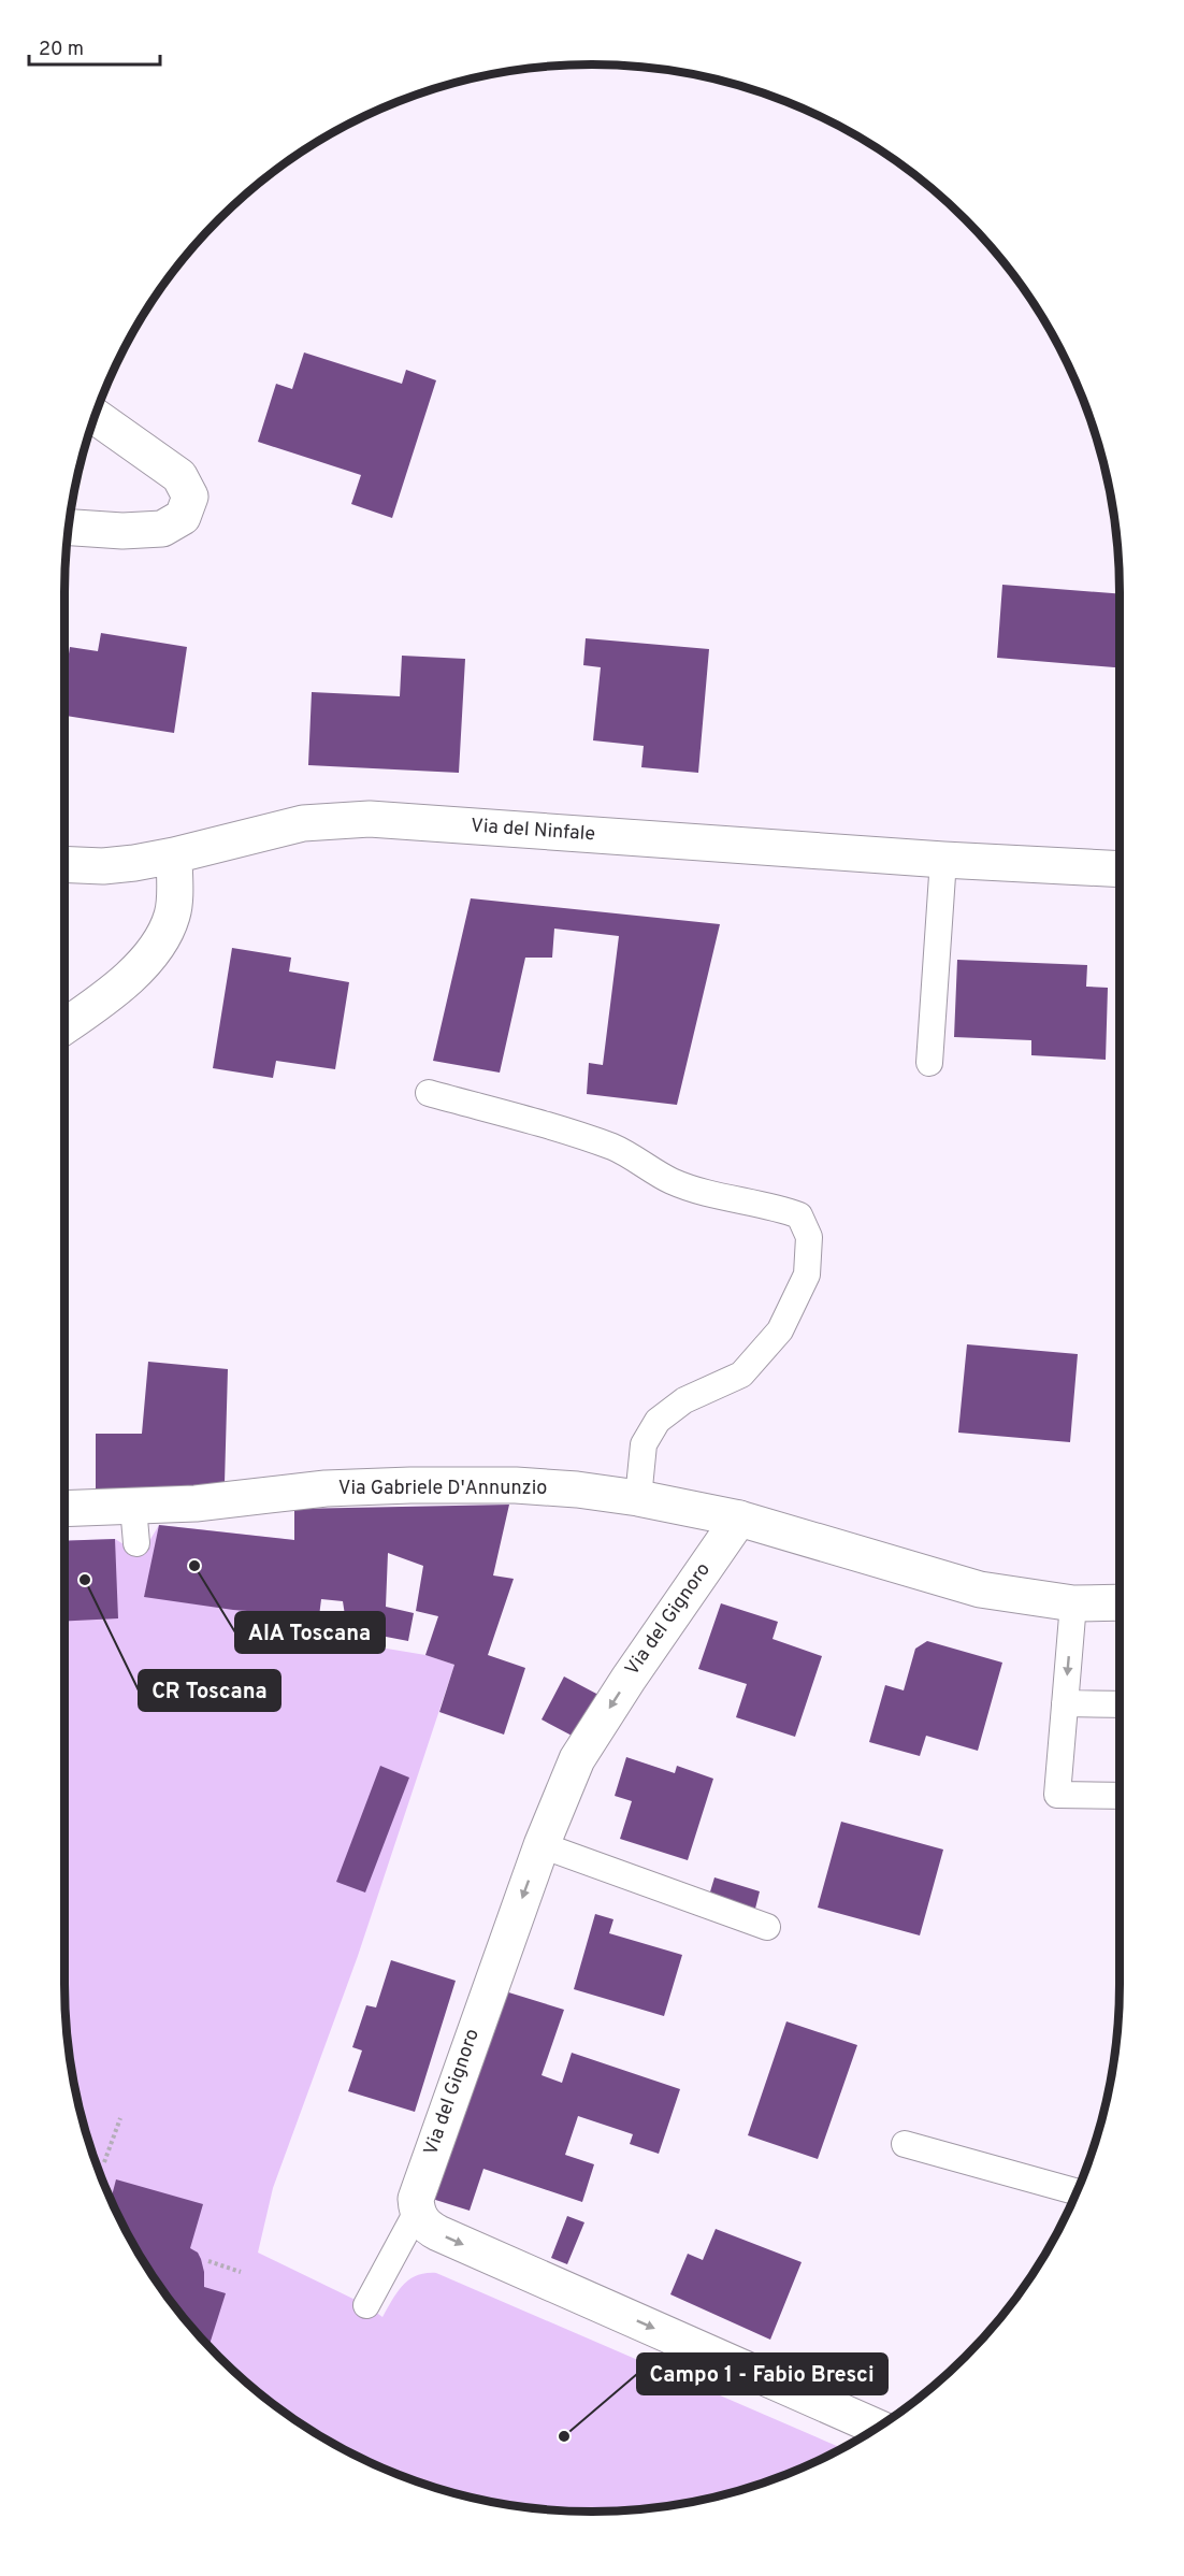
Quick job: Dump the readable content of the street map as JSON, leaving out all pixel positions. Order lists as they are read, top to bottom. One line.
{"streets":{"street":["Via del Ninfale","Via Gabriele D'Annunzio","Via del Gignoro"]},"crossings":[["Via Gabriele D'Annunzio","Via del Gignoro"]],"one_way":["Via del Gignoro"],"places":["AIA Toscana","CR Toscana","Campo 1 - Fabio Bresci"],"scale_bar":"20 m"}
